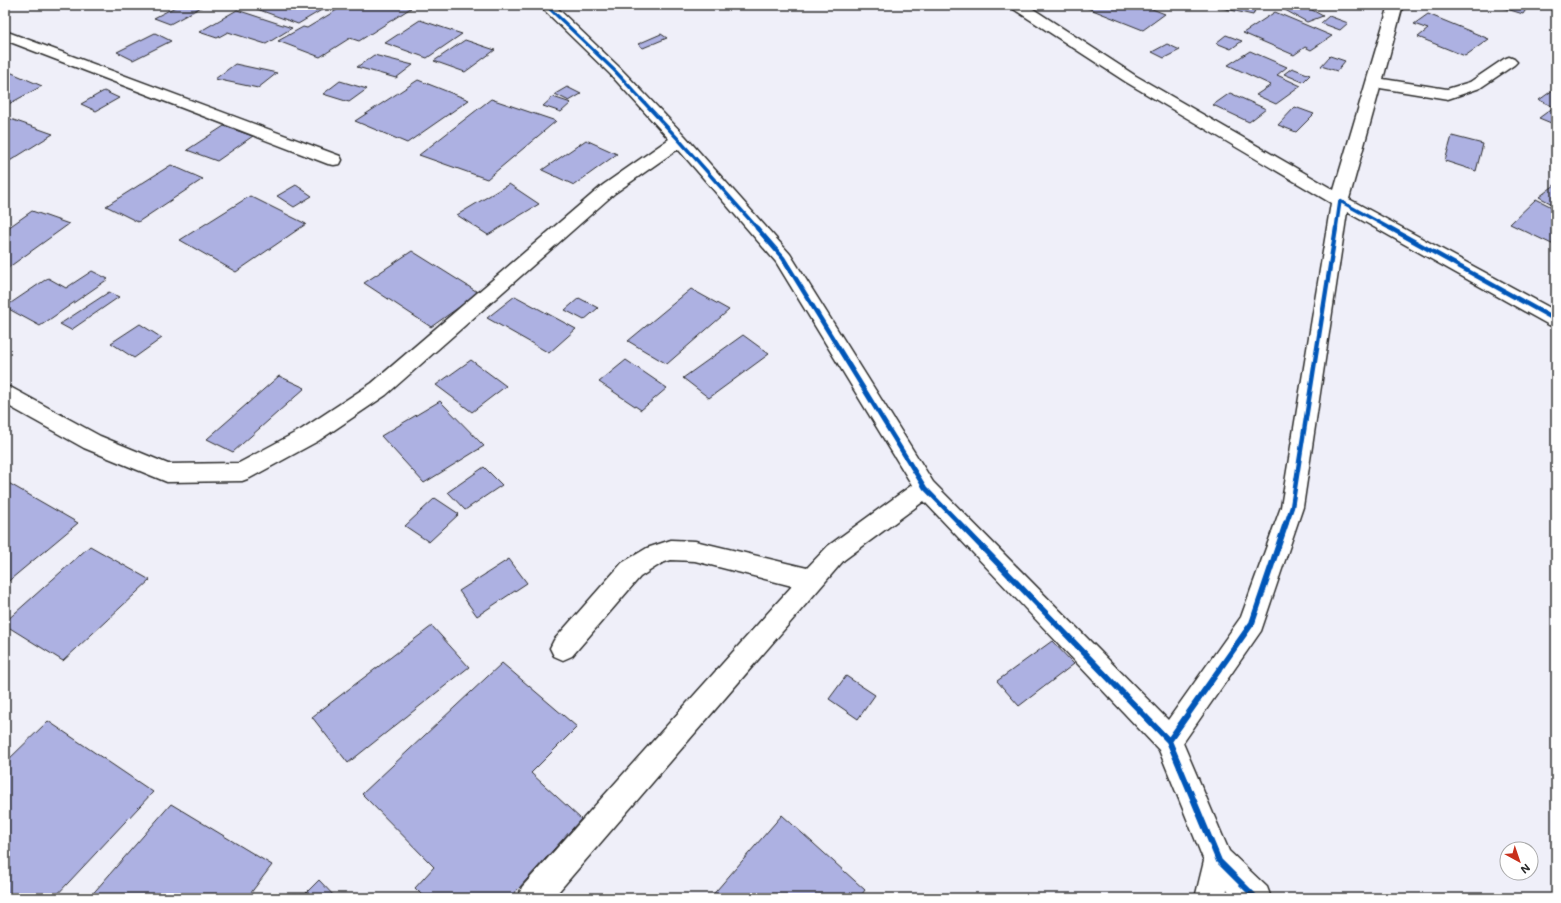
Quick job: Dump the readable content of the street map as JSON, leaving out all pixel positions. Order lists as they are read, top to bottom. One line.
{"north":"bottom right"}
